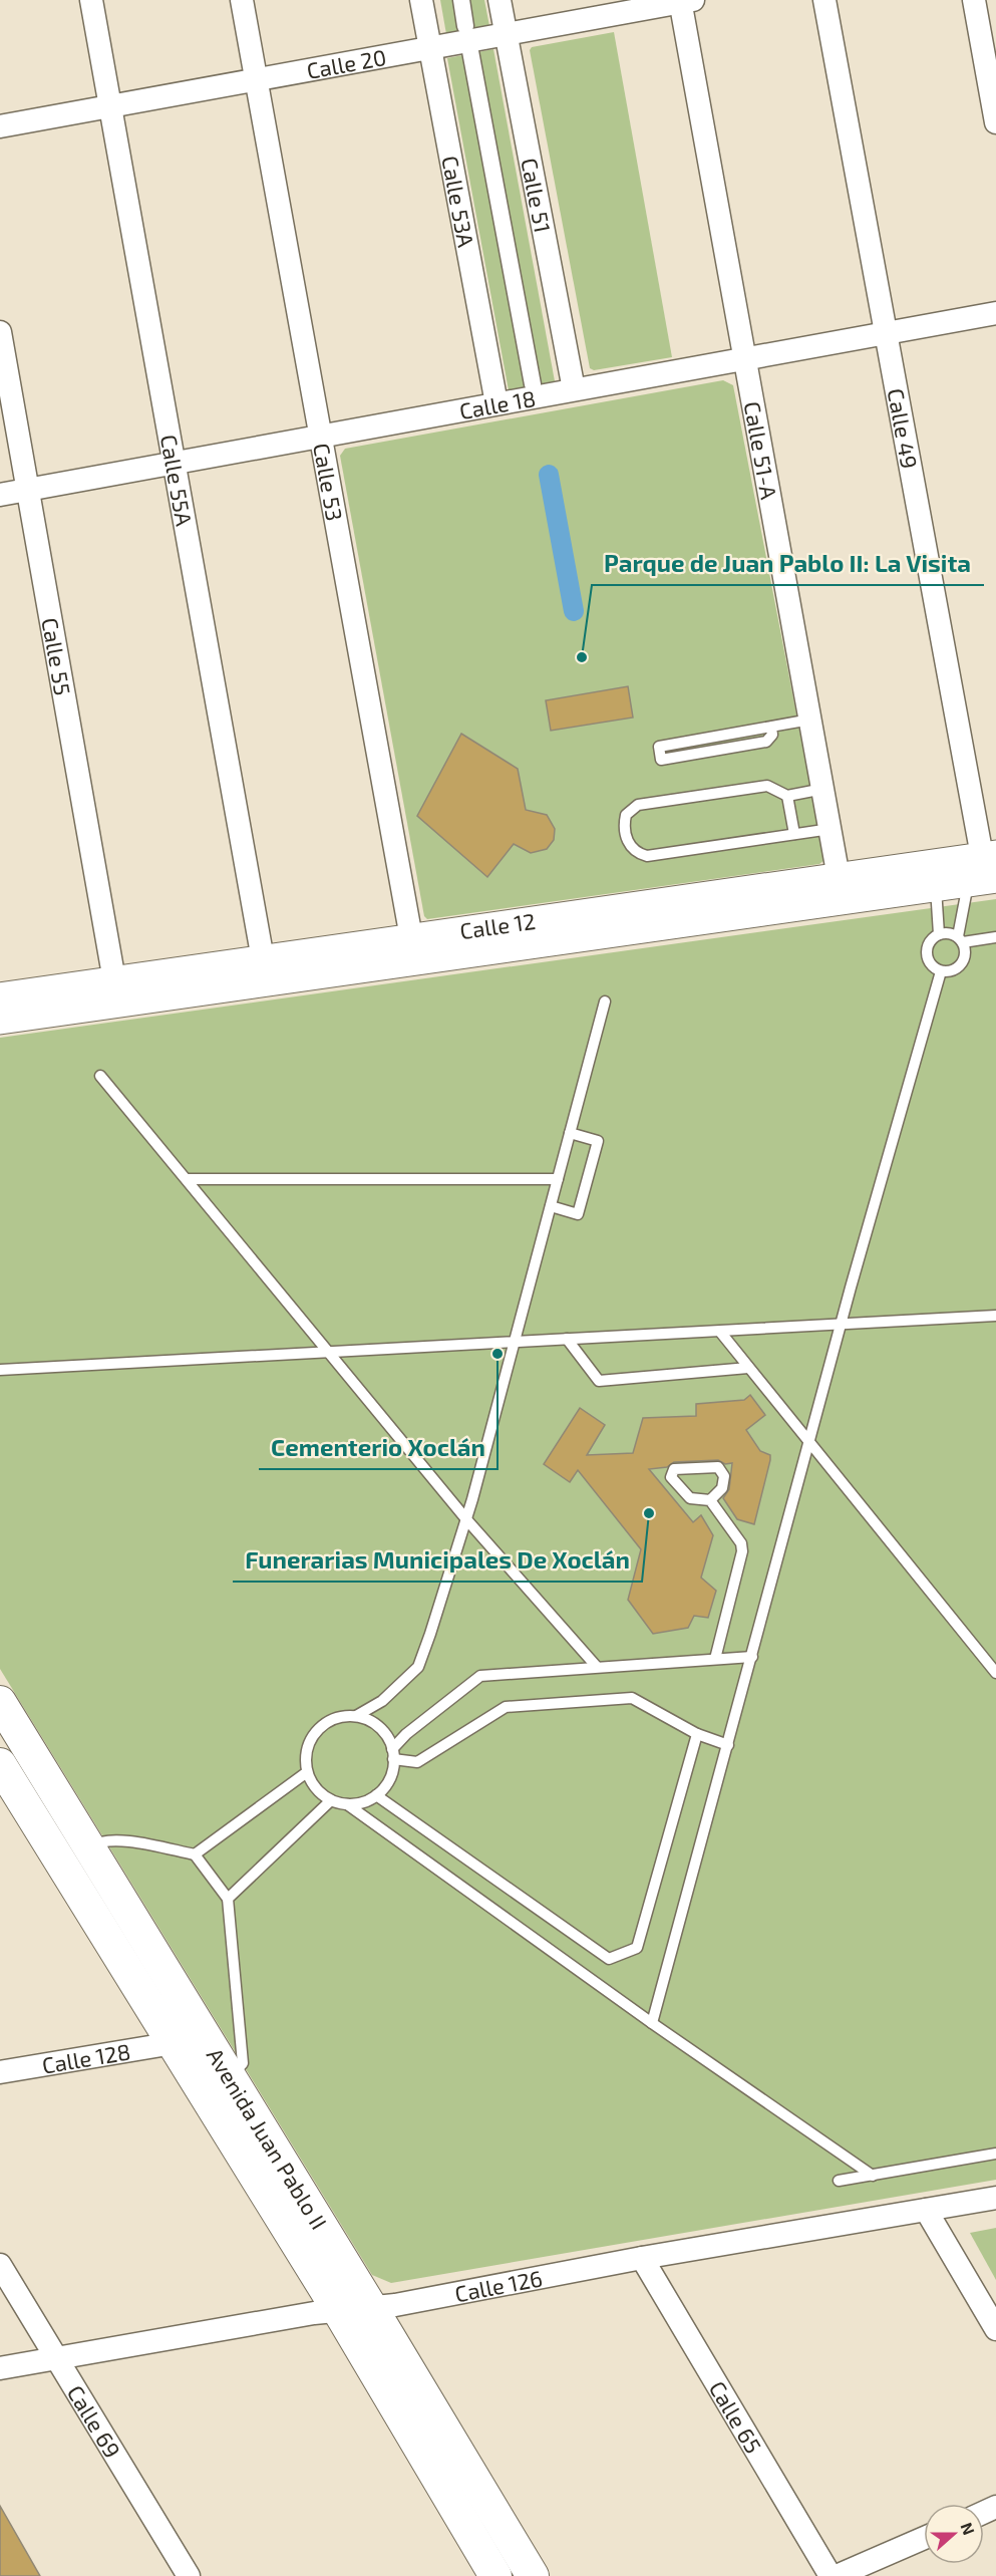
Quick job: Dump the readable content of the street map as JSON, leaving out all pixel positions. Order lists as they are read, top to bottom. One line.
{"streets":{"main road":["Avenida Juan Pablo II"],"street":["Calle 20","Calle 51","Calle 53A","Calle 18","Calle 49","Calle 51-A","Calle 55A","Calle 53","Calle 55","Calle 12","Calle 128","Calle 126","Calle 65","Calle 69"]},"crossings":[["Calle 20","Calle 51"],["Calle 20","Calle 53A"],["Calle 20","Calle 51-A"],["Calle 20","Calle 55A"],["Calle 20","Calle 53"],["Calle 51","Calle 18"],["Calle 53A","Calle 18"],["Calle 18","Calle 49"],["Calle 18","Calle 51-A"],["Calle 18","Calle 55A"],["Calle 18","Calle 53"],["Calle 18","Calle 55"],["Calle 49","Calle 12"],["Calle 51-A","Calle 12"],["Calle 55A","Calle 12"],["Calle 53","Calle 12"],["Calle 55","Calle 12"],["Calle 128","Avenida Juan Pablo II"],["Avenida Juan Pablo II","Calle 126"],["Calle 126","Calle 65"],["Calle 126","Calle 69"]],"places":["Parque de Juan Pablo II: La Visita","Cementerio Xoclán","Funerarias Municipales De Xoclán"],"north":"right"}
